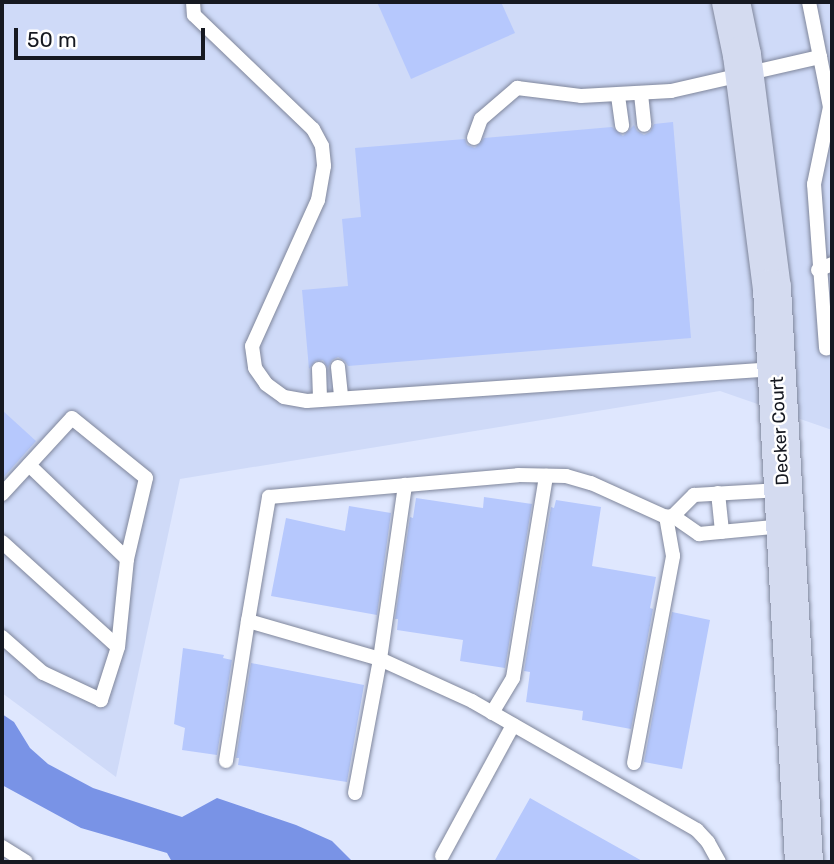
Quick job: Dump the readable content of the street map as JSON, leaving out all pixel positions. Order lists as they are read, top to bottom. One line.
{"streets":{"street":["Decker Court"]},"scale_bar":"50 m"}
